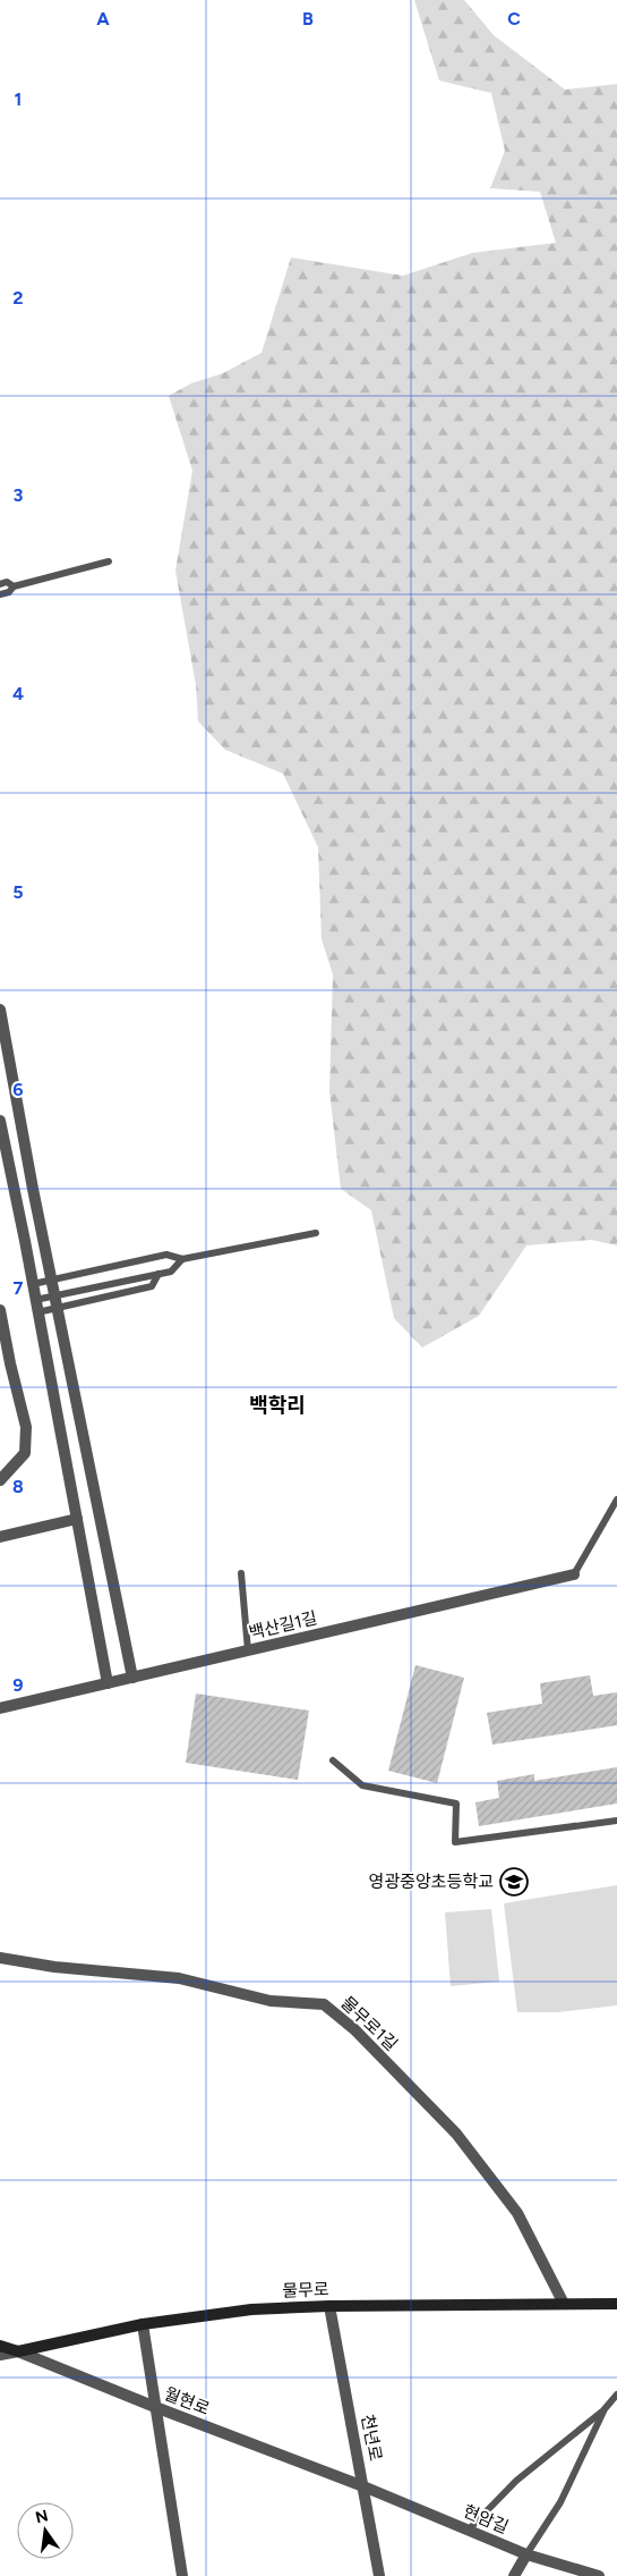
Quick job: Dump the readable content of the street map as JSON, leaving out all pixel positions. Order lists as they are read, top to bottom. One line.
{"streets":{"main road":["물무로","월현로"],"street":["백산길1길","물무로1길","천년로","현암길"]},"crossings":[["물무로1길","물무로"],["물무로","월현로"],["물무로","천년로"],["월현로","천년로"],["월현로","현암길"],["천년로","현암길"]],"districts":["백학리"],"places":{"school or university":["영광중앙초등학교"]},"north":"top","grid":{"columns":["A","B","C"],"rows":["1","2","3","4","5","6","7","8","9"]}}
